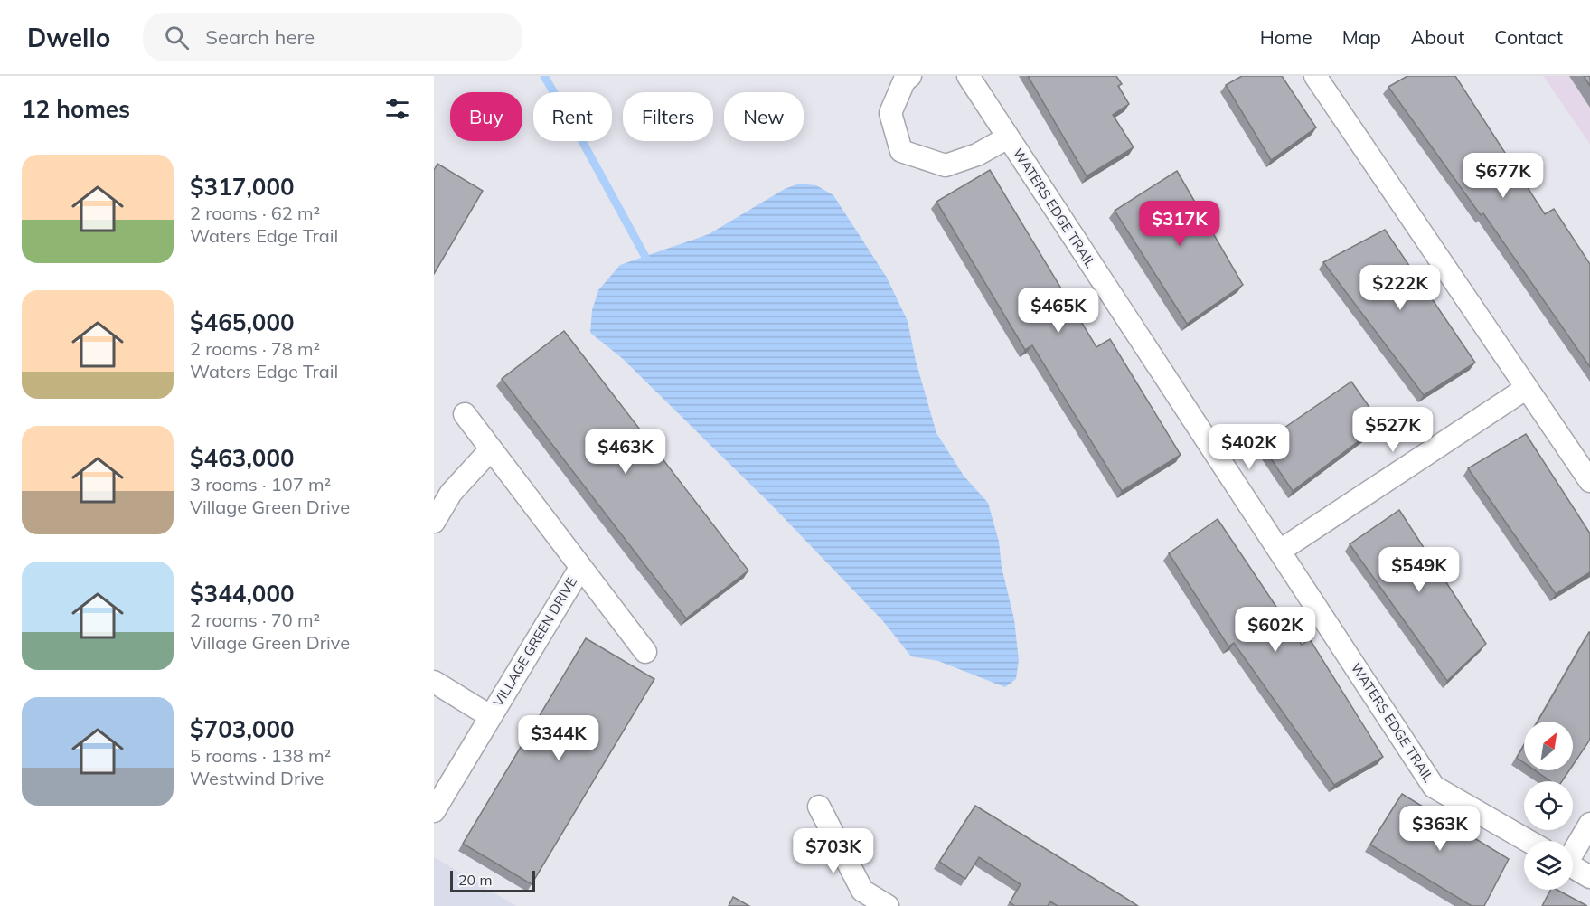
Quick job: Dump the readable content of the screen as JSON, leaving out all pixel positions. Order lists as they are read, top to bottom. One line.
{"streets":{"street":["WATERS EDGE TRAIL","VILLAGE GREEN DRIVE"]},"scale_bar":"20 m","north":"top right","page":{"header":"Dwello","search":"Search here","nav":["Home","Map","About","Contact"],"heading":"12 homes","chip":["Buy","Rent","Filters","New"],"list":[{"name":"$317,000","note":"2 rooms · 62 m² · Waters Edge Trail"},{"name":"$465,000","note":"2 rooms · 78 m² · Waters Edge Trail"},{"name":"$463,000","note":"3 rooms · 107 m² · Village Green Drive"},{"name":"$344,000","note":"2 rooms · 70 m² · Village Green Drive"},{"name":"$703,000","note":"5 rooms · 138 m² · Westwind Drive"}],"price":["$677K","$317K","$222K","$465K","$527K","$402K","$463K","$549K","$602K","$344K","$363K","$703K"],"scale":"20 m"}}
